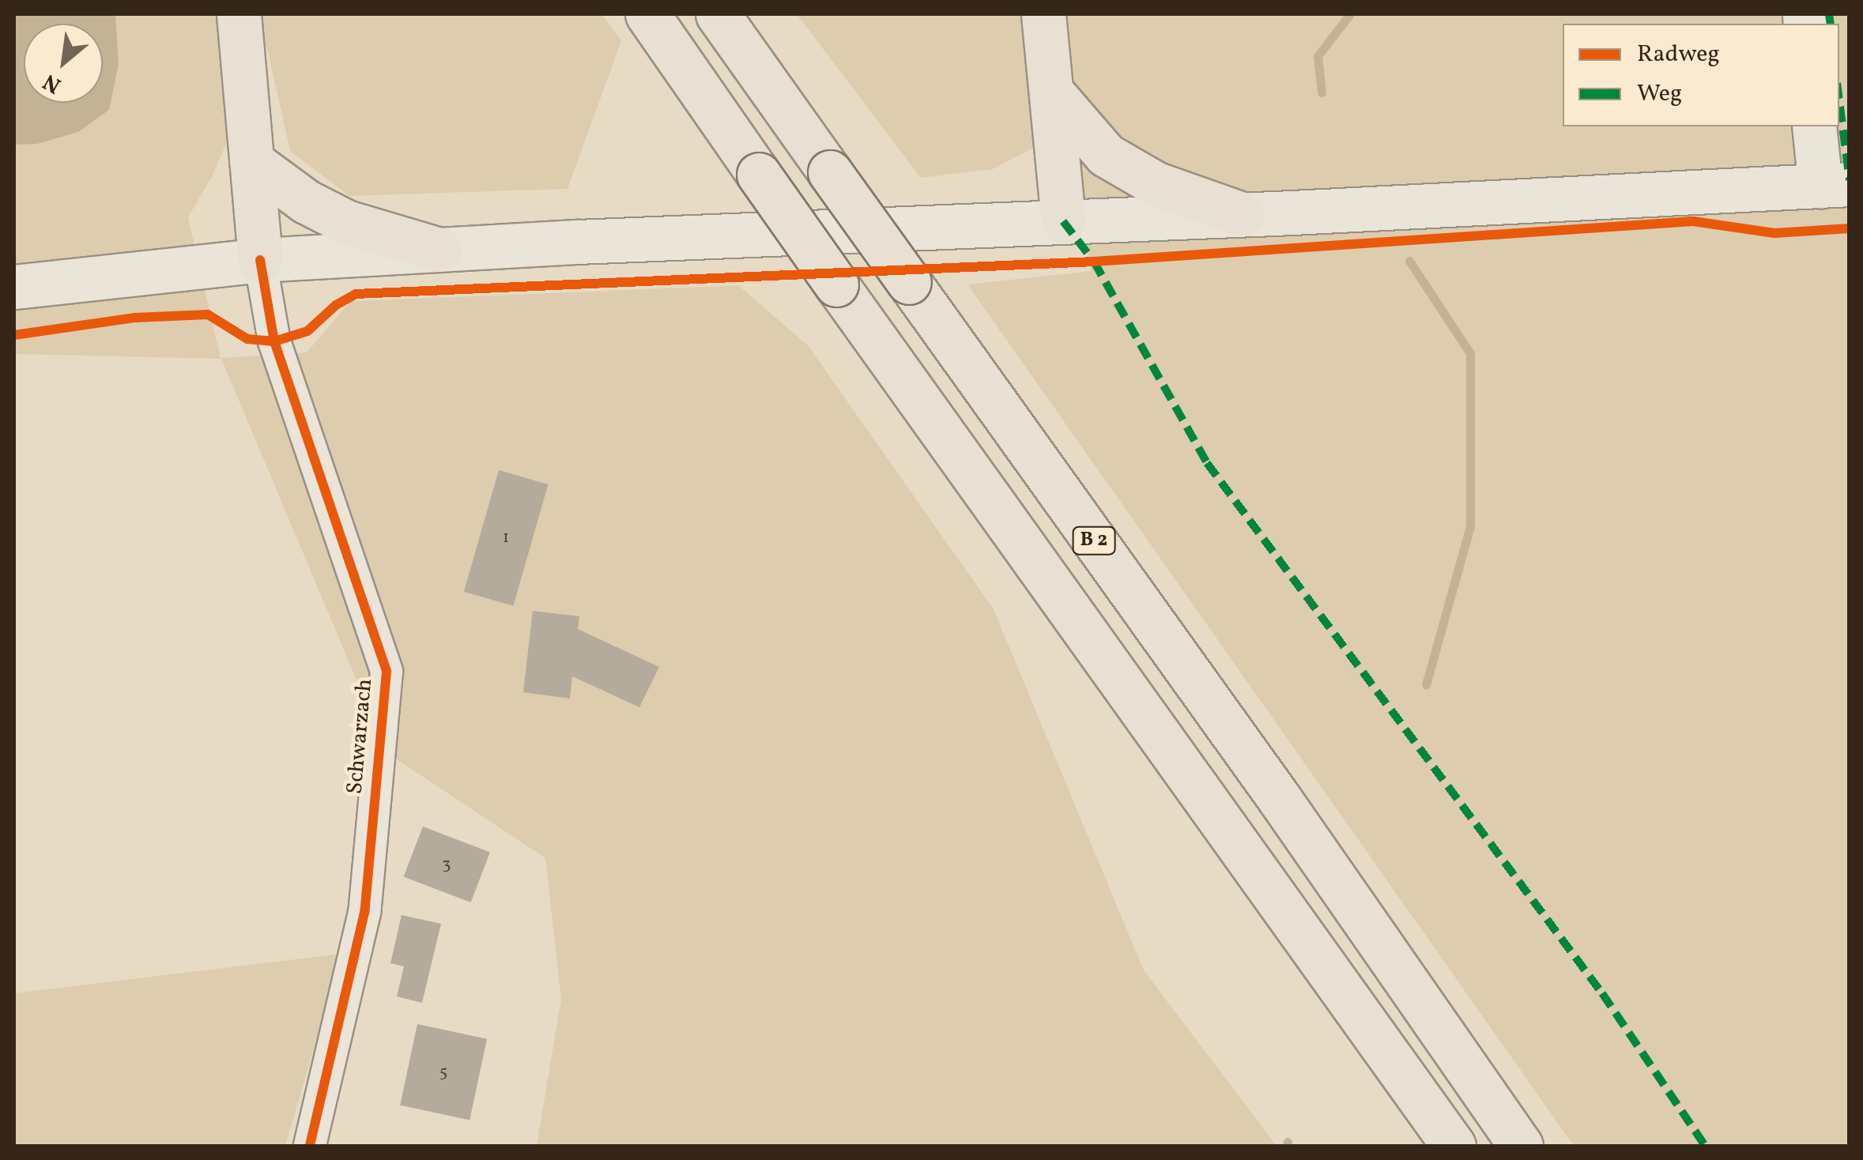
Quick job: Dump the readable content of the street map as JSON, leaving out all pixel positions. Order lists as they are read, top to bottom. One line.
{"streets":{"highway":["B 2"],"street":["Schwarzach"]},"house_numbers":["1","3","5"],"legend":["Radweg","Weg"],"north":"bottom left"}
